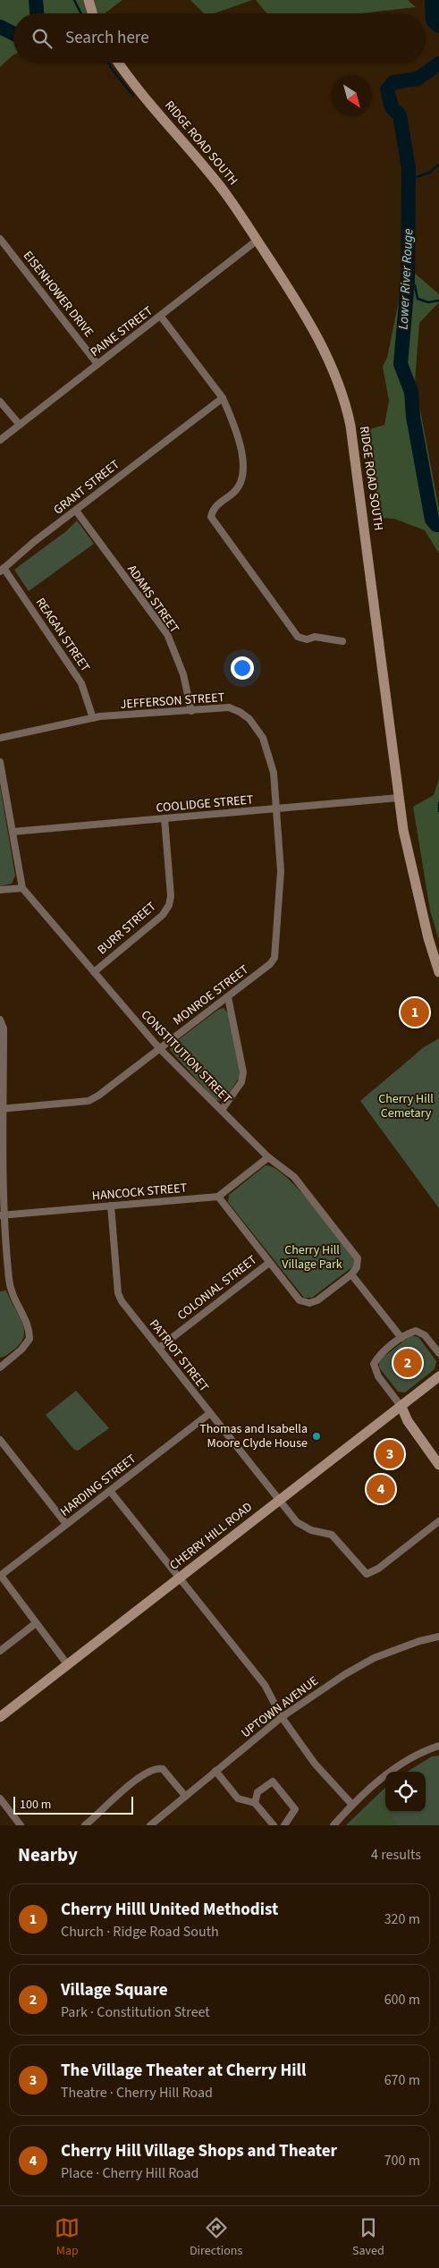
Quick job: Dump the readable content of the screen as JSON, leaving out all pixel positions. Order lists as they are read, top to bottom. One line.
{"streets":{"main road":["RIDGE ROAD SOUTH","CHERRY HILL ROAD"],"street":["EISENHOWER DRIVE","PAINE STREET","GRANT STREET","ADAMS STREET","REAGAN STREET","JEFFERSON STREET","COOLIDGE STREET","BURR STREET","MONROE STREET","CONSTITUTION STREET","HANCOCK STREET","COLONIAL STREET","PATRIOT STREET","HARDING STREET","UPTOWN AVENUE"]},"crossings":[["RIDGE ROAD SOUTH","PAINE STREET"],["RIDGE ROAD SOUTH","COOLIDGE STREET"],["EISENHOWER DRIVE","PAINE STREET"],["GRANT STREET","ADAMS STREET"],["GRANT STREET","REAGAN STREET"],["ADAMS STREET","JEFFERSON STREET"],["REAGAN STREET","JEFFERSON STREET"],["JEFFERSON STREET","COOLIDGE STREET"],["JEFFERSON STREET","MONROE STREET"],["COOLIDGE STREET","BURR STREET"],["COOLIDGE STREET","MONROE STREET"],["BURR STREET","CONSTITUTION STREET"],["MONROE STREET","CONSTITUTION STREET"],["HANCOCK STREET","PATRIOT STREET"],["COLONIAL STREET","PATRIOT STREET"],["PATRIOT STREET","HARDING STREET"],["PATRIOT STREET","CHERRY HILL ROAD"]],"water":["Lower River Rouge"],"parks":["Cherry Hill Cemetary","Cherry Hill Village Park"],"places":["Thomas and Isabella Moore Clyde House"],"scale_bar":"100 m","north":"bottom right","page":{"search":"Search here","pins":["1","2","3","4"],"scale":"100 m","heading":["Nearby","4 results"],"list":[{"mark":"1","name":"Cherry Hilll United Methodist","note":"Church · Ridge Road South","value":"320 m"},{"mark":"2","name":"Village Square","note":"Park · Constitution Street","value":"600 m"},{"mark":"3","name":"The Village Theater at Cherry Hill","note":"Theatre · Cherry Hill Road","value":"670 m"},{"mark":"4","name":"Cherry Hill Village Shops and Theater","note":"Place · Cherry Hill Road","value":"700 m"}],"nav":["Map","Directions","Saved"]}}
